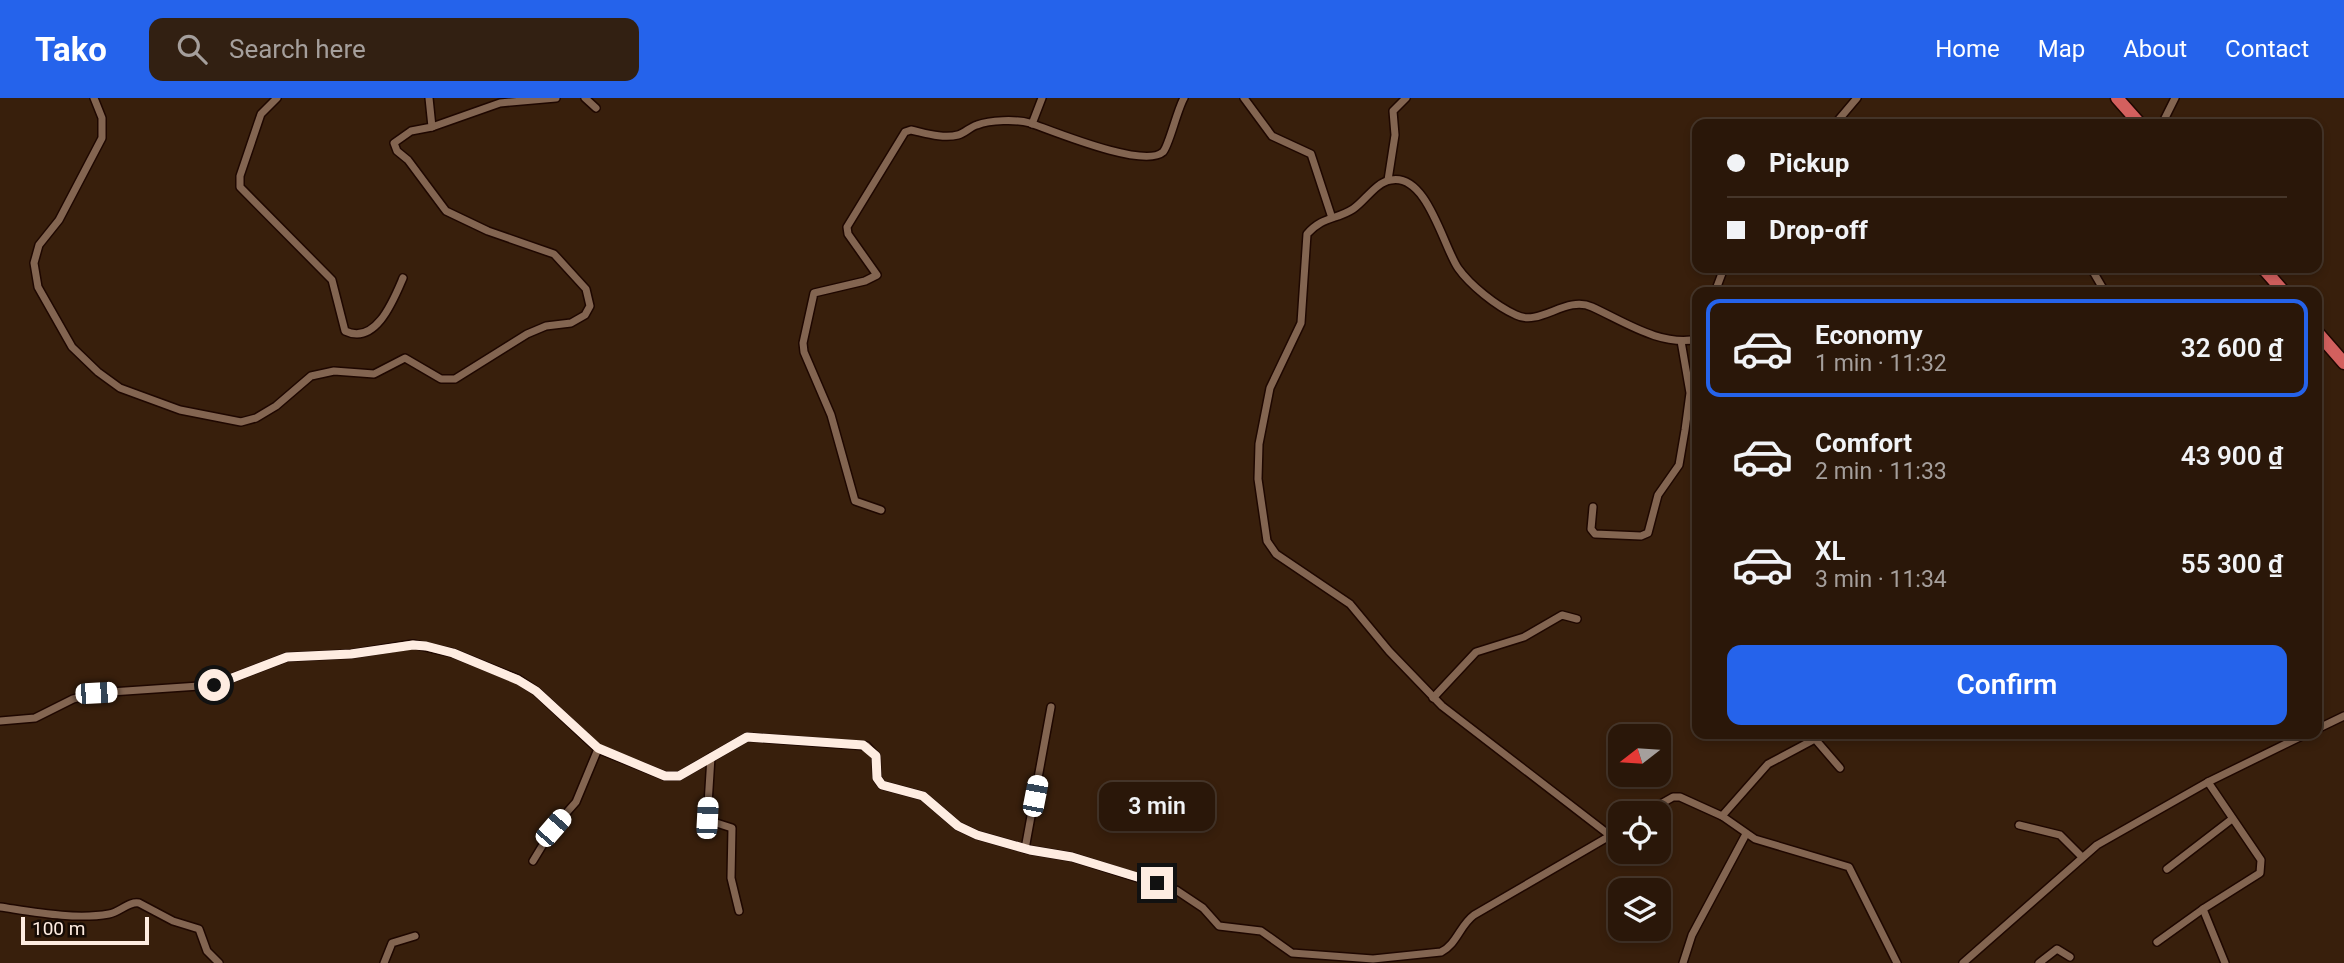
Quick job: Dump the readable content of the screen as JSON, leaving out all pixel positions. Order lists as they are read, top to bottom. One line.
{"scale_bar":"100 m","north":"left","page":{"header":"Tako","search":"Search here","nav":["Home","Map","About","Contact"],"banner":["Pickup","Drop-off"],"list":[{"name":"Economy","note":"1 min · 11:32","value":"32 600 ₫"},{"name":"Comfort","note":"2 min · 11:33","value":"43 900 ₫"},{"name":"XL","note":"3 min · 11:34","value":"55 300 ₫"}],"buttons":"Confirm","bubble":"3 min","scale":"100 m"}}
